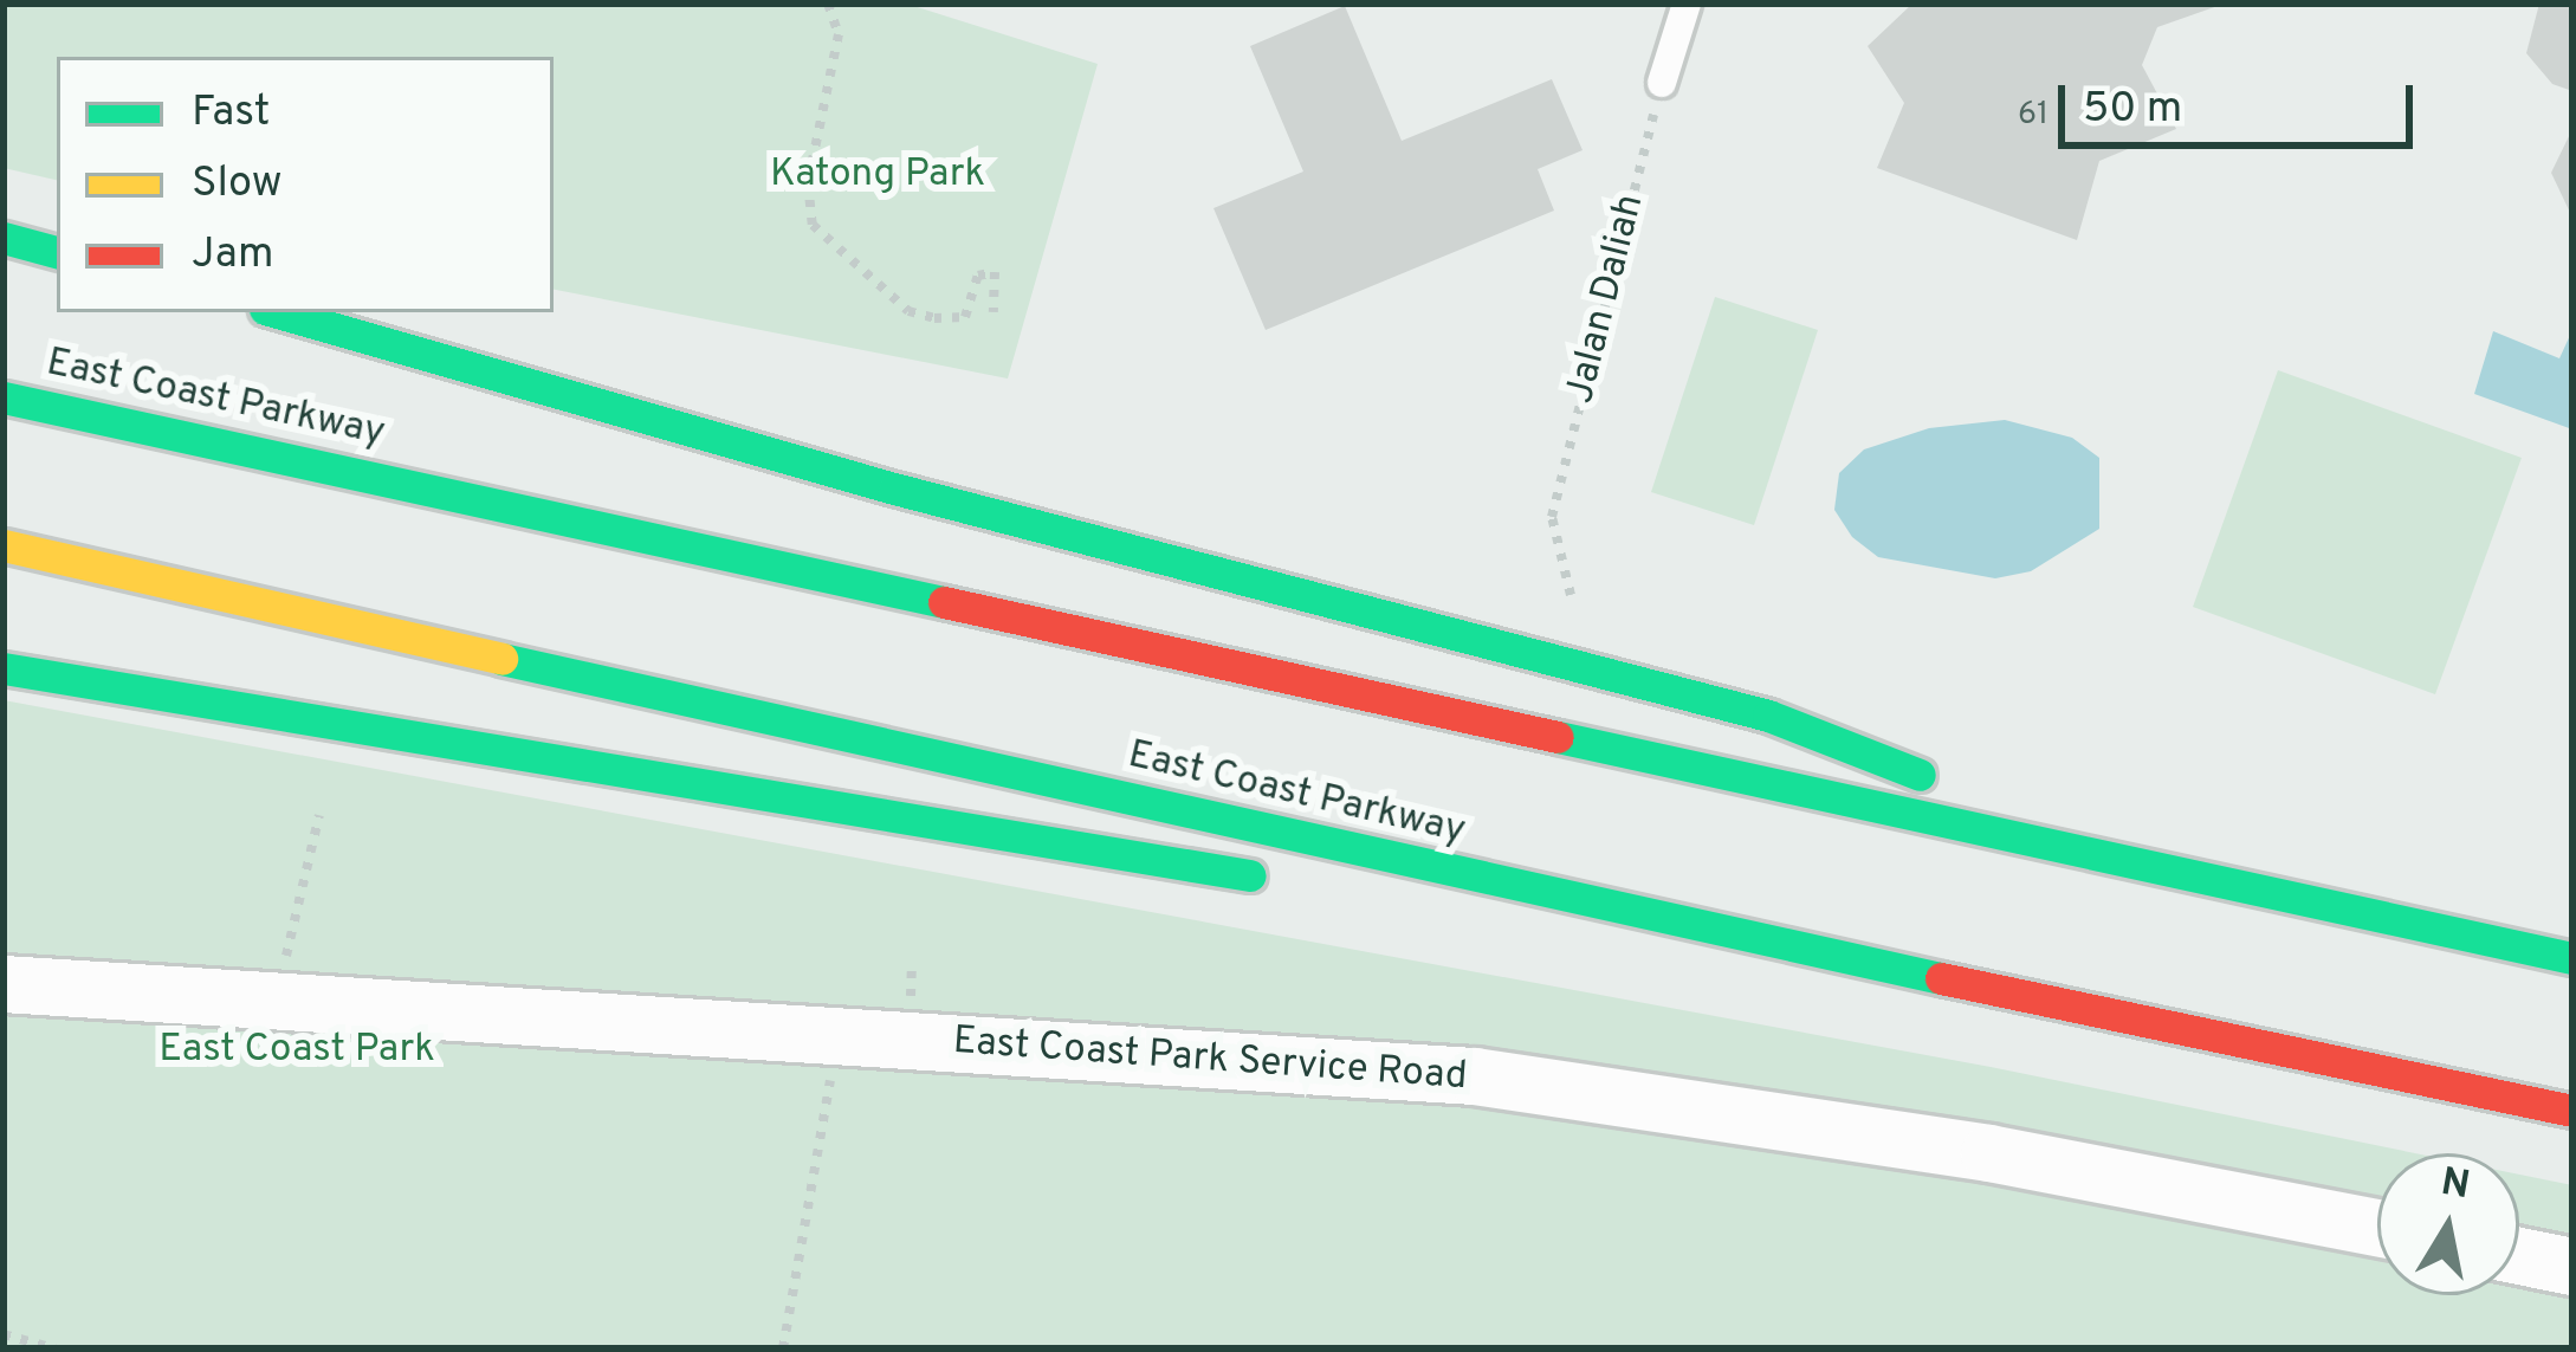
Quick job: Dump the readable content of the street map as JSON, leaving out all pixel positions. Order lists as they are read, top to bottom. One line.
{"streets":{"highway":["East Coast Parkway"],"street":["East Coast Park Service Road"],"path":["Jalan Daliah"]},"parks":["Katong Park","East Coast Park"],"house_numbers":["61"],"legend":["Fast","Slow","Jam"],"scale_bar":"50 m","north":"top"}
